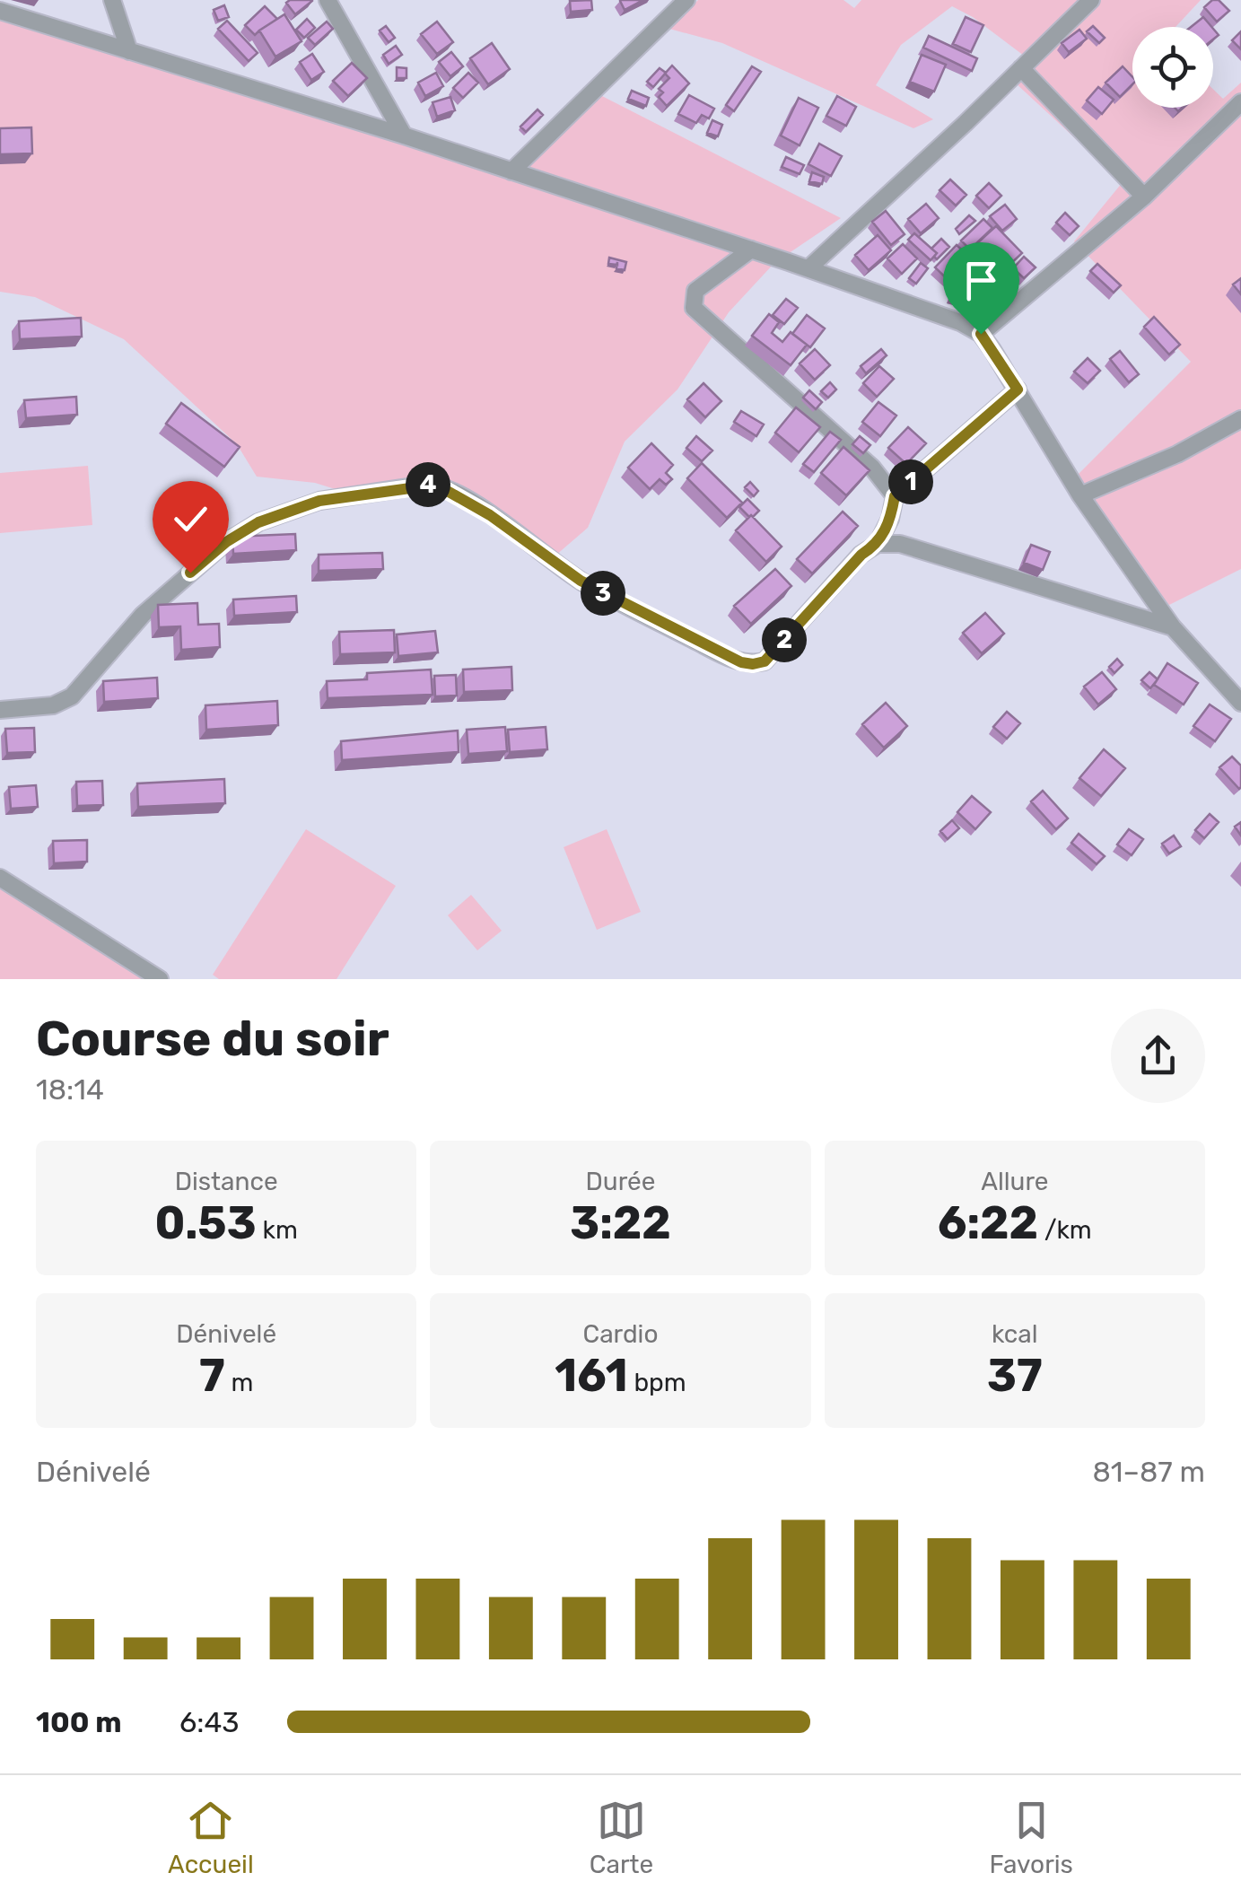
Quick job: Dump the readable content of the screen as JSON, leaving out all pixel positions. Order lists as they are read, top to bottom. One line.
{"page":{"pins":["1","4","3","2"],"heading":["Course du soir","18:14"],"stats":[["Distance","0.53 km"],["Durée","3:22"],["Allure","6:22 /km"],["Dénivelé","7 m"],["Cardio","161 bpm"],["kcal","37"]],"chart":["Dénivelé","81–87 m"],"list":[{"name":"100 m","note":"6:43"}],"tabs":["Accueil","Carte","Favoris"]}}
